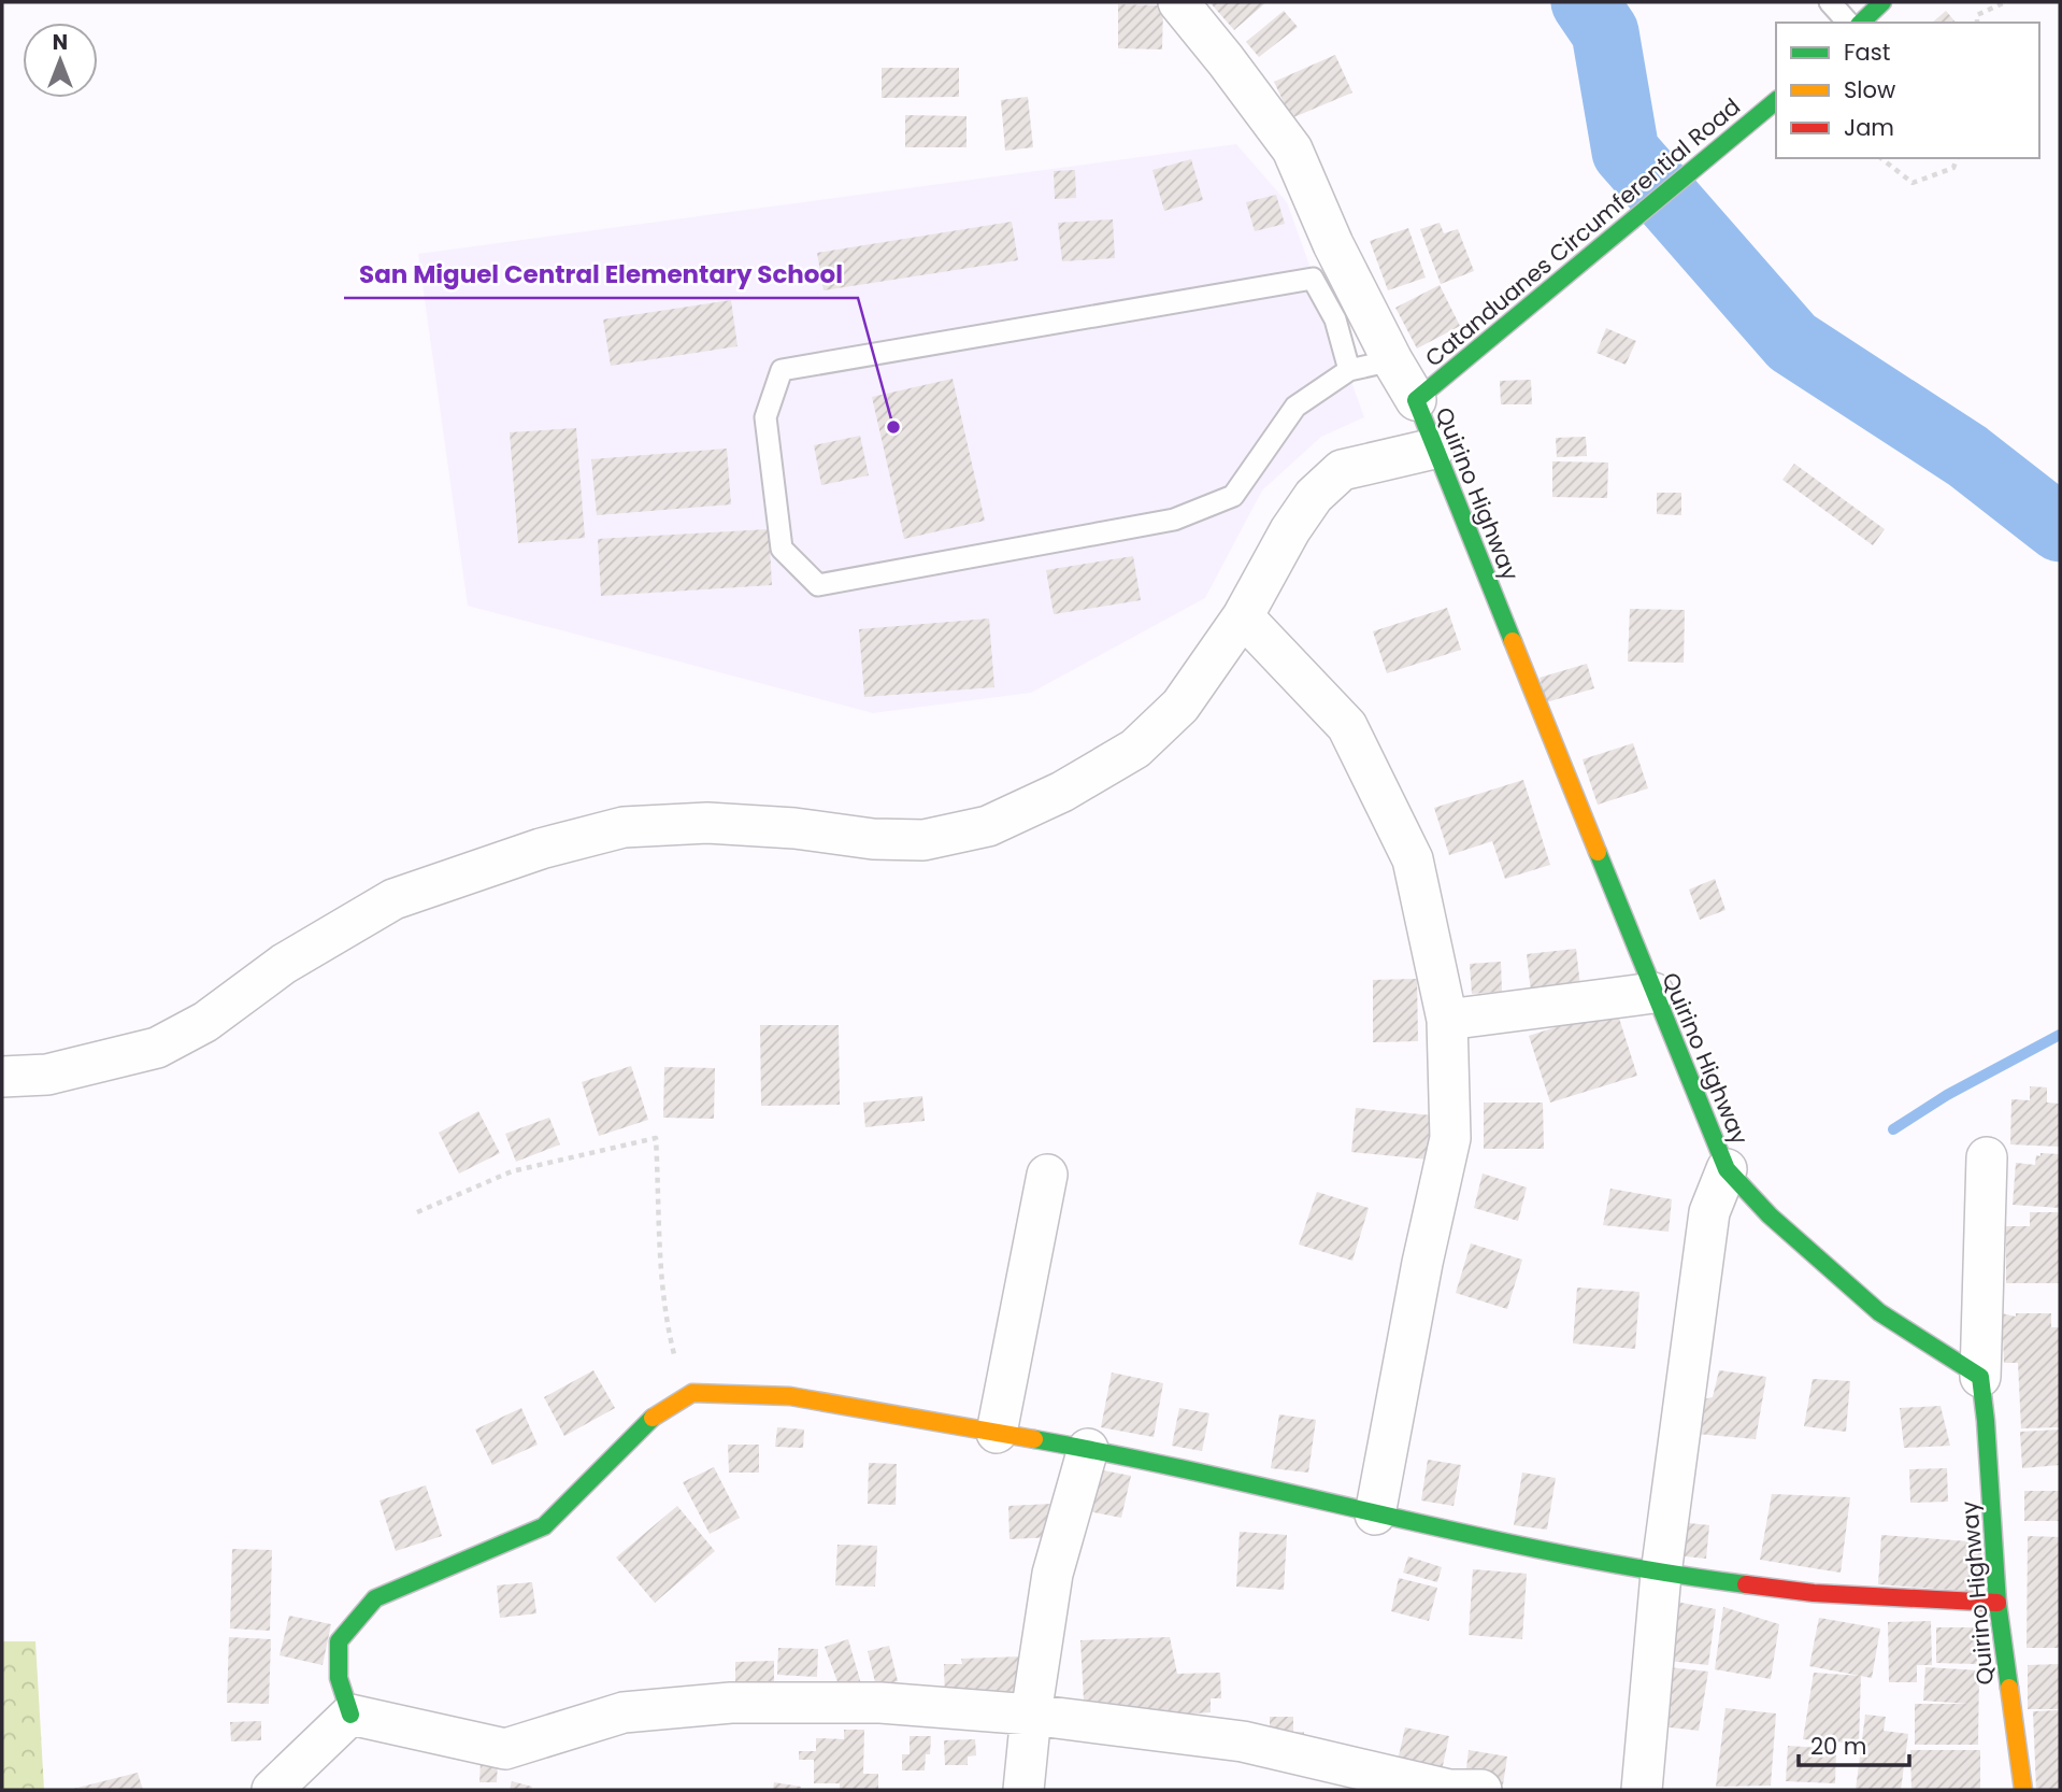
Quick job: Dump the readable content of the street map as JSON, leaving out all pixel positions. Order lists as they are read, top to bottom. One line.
{"streets":{"main road":["Catanduanes Circumferential Road","Quirino Highway"]},"crossings":[["Catanduanes Circumferential Road","Quirino Highway"]],"places":["San Miguel Central Elementary School"],"legend":["Fast","Slow","Jam"],"scale_bar":"20 m","north":"top"}
